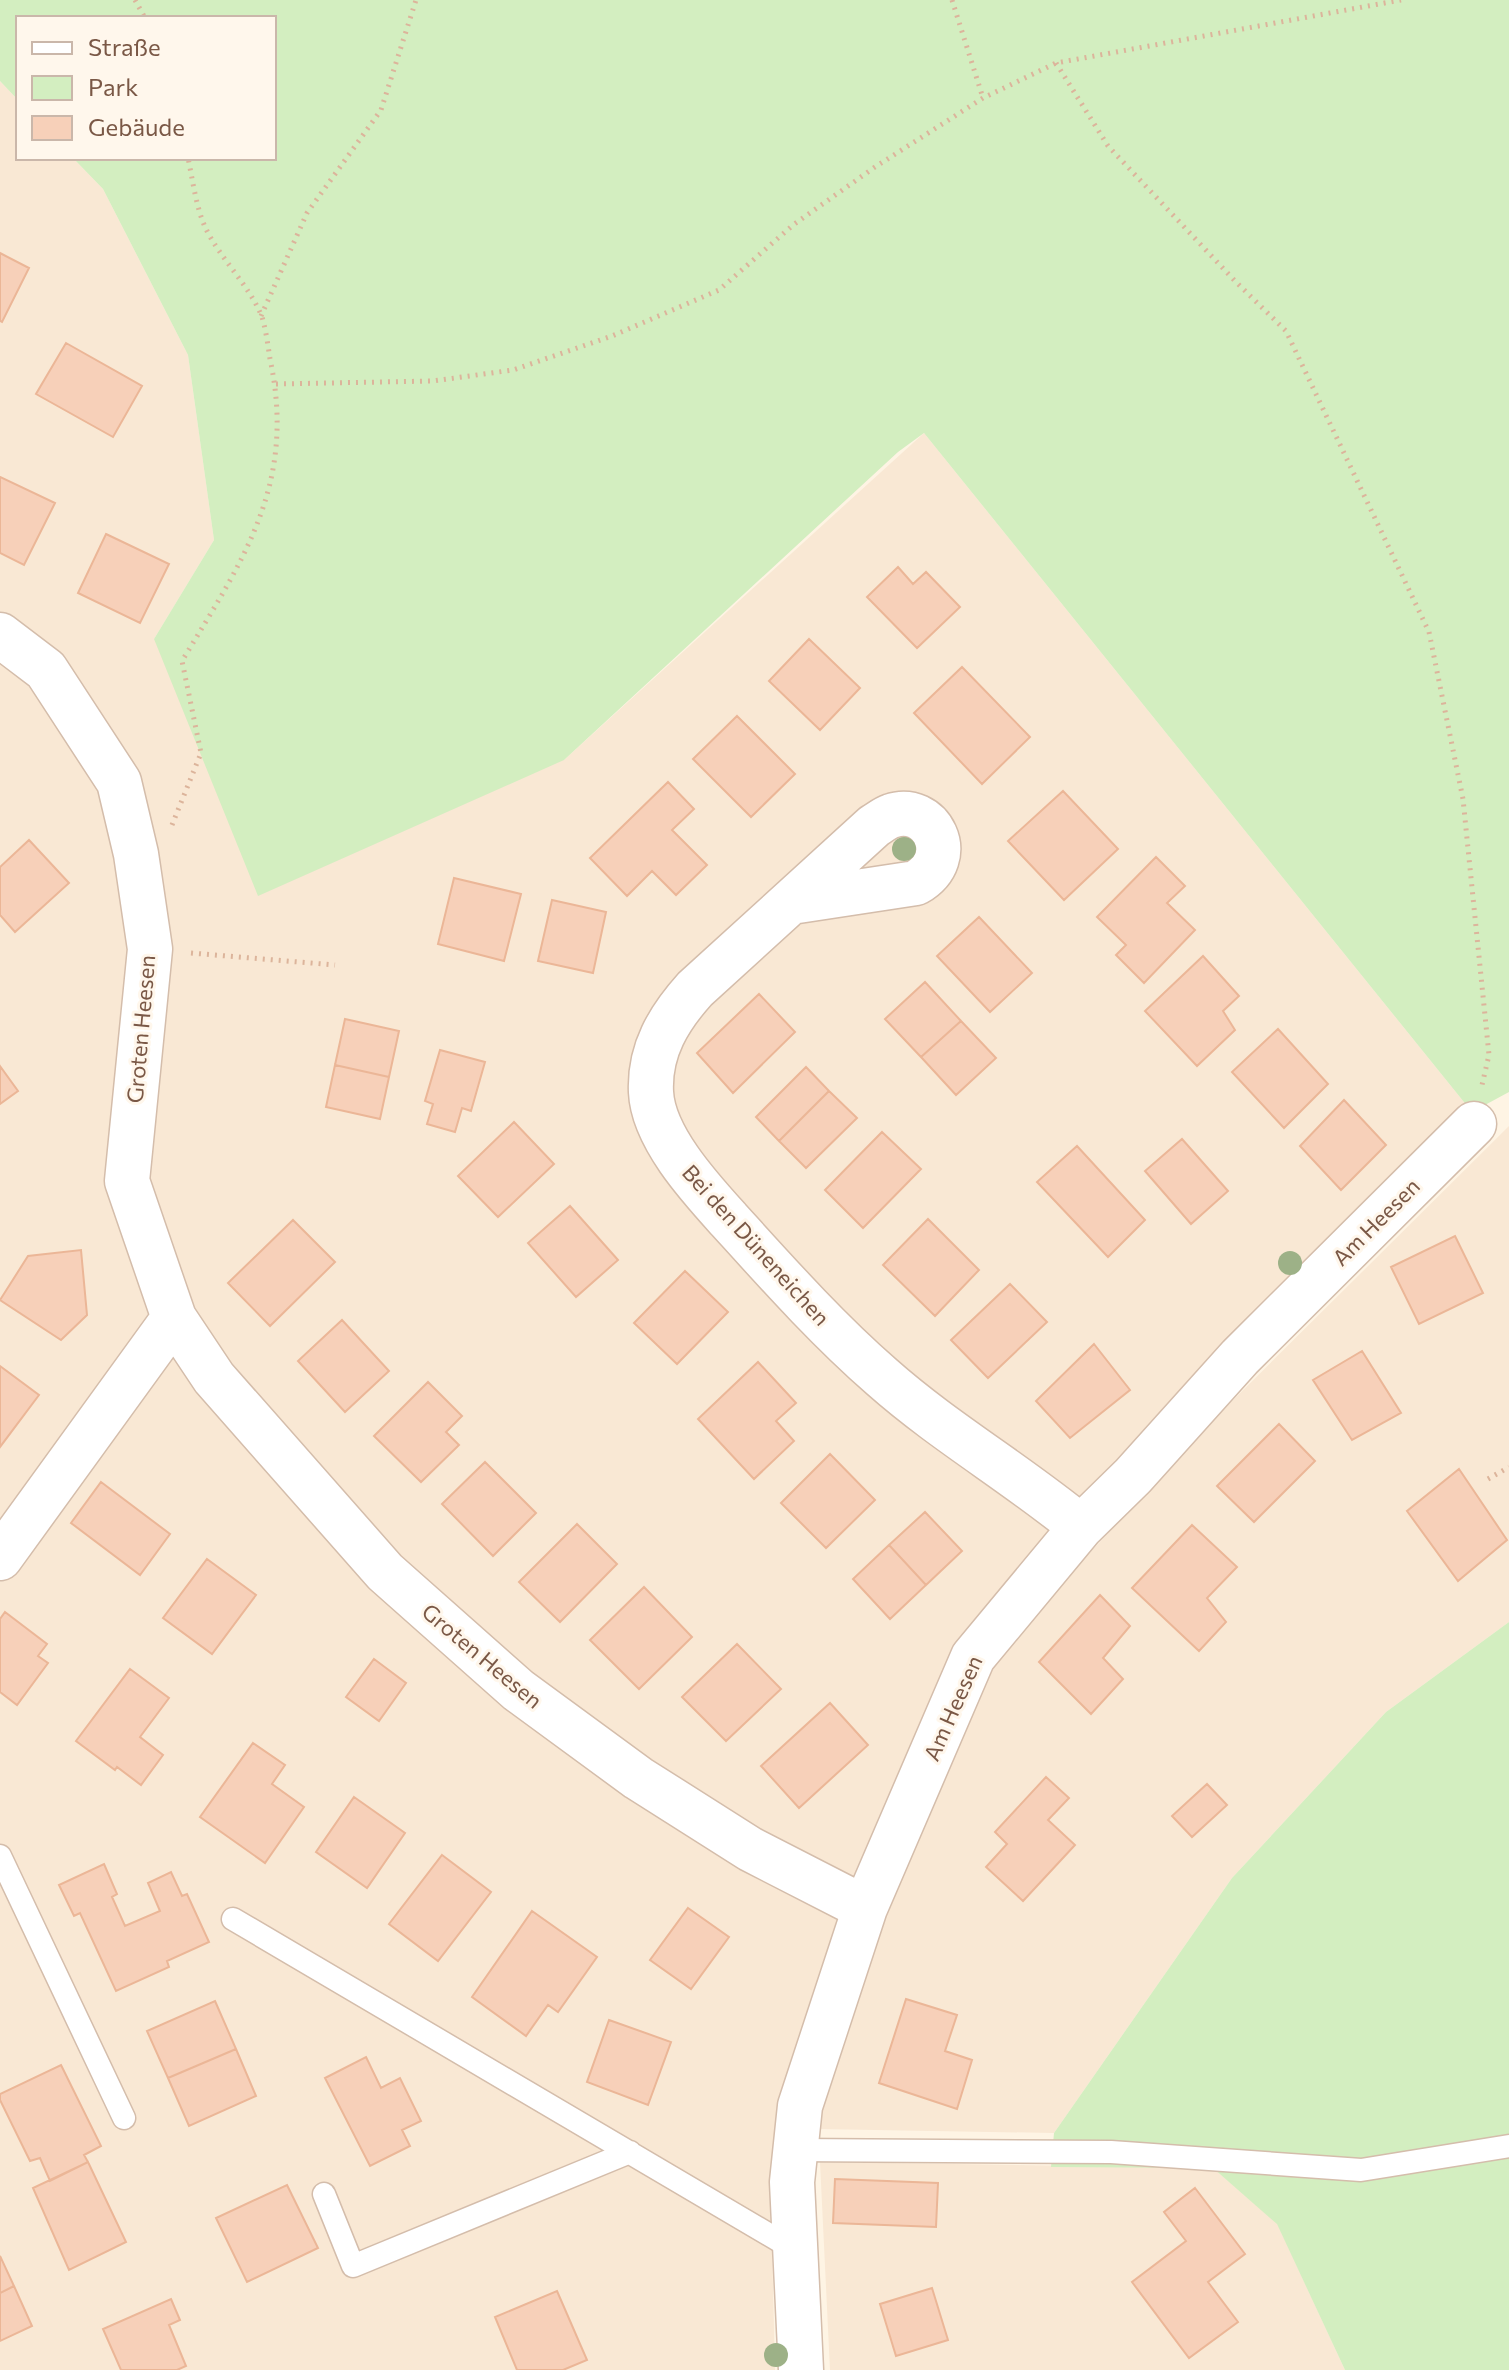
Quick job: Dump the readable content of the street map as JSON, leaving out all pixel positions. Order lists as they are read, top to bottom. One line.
{"streets":{"street":["Groten Heesen","Am Heesen","Bei den Düneneichen"]},"crossings":[["Groten Heesen","Am Heesen"],["Am Heesen","Bei den Düneneichen"]],"legend":["Straße","Park","Gebäude"]}
